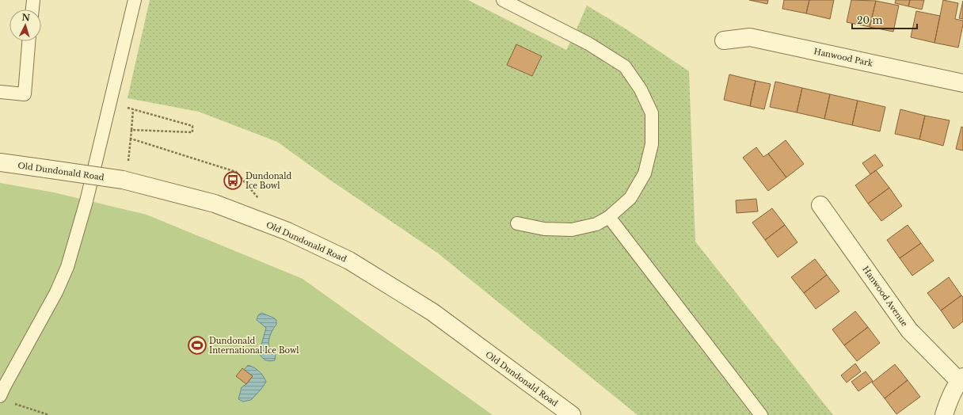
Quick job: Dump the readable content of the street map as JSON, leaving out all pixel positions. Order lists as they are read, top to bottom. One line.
{"streets":{"street":["Hanwood Park","Old Dundonald Road","Hanwood Avenue"]},"places":{"bus stop":["Dundonald Ice Bowl"],"sports":["Dundonald International Ice Bowl"]},"scale_bar":"20 m","north":"top"}
